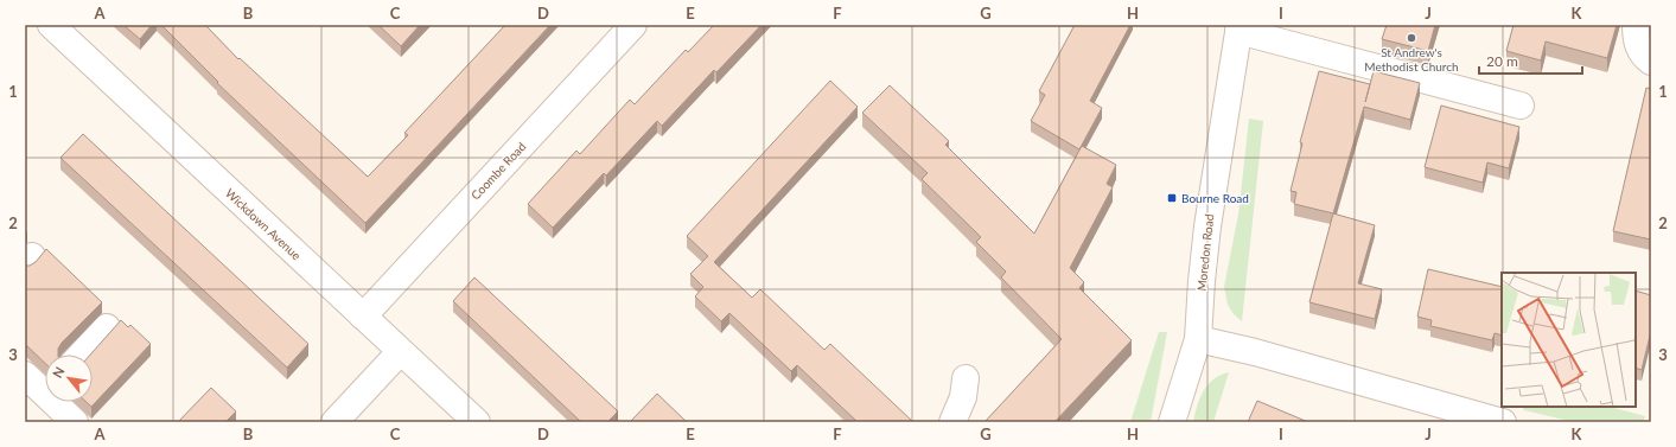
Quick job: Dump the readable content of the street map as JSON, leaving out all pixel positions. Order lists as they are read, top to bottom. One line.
{"streets":{"street":["Coombe Road","Wickdown Avenue","Moredon Road"]},"crossings":[["Coombe Road","Wickdown Avenue"]],"places":{"other":["St Andrew's Methodist Church"],"transit":["Bourne Road"]},"scale_bar":"20 m","north":"top left","grid":{"columns":["A","B","C","D","E","F","G","H","I","J","K"],"rows":["1","2","3"]}}
